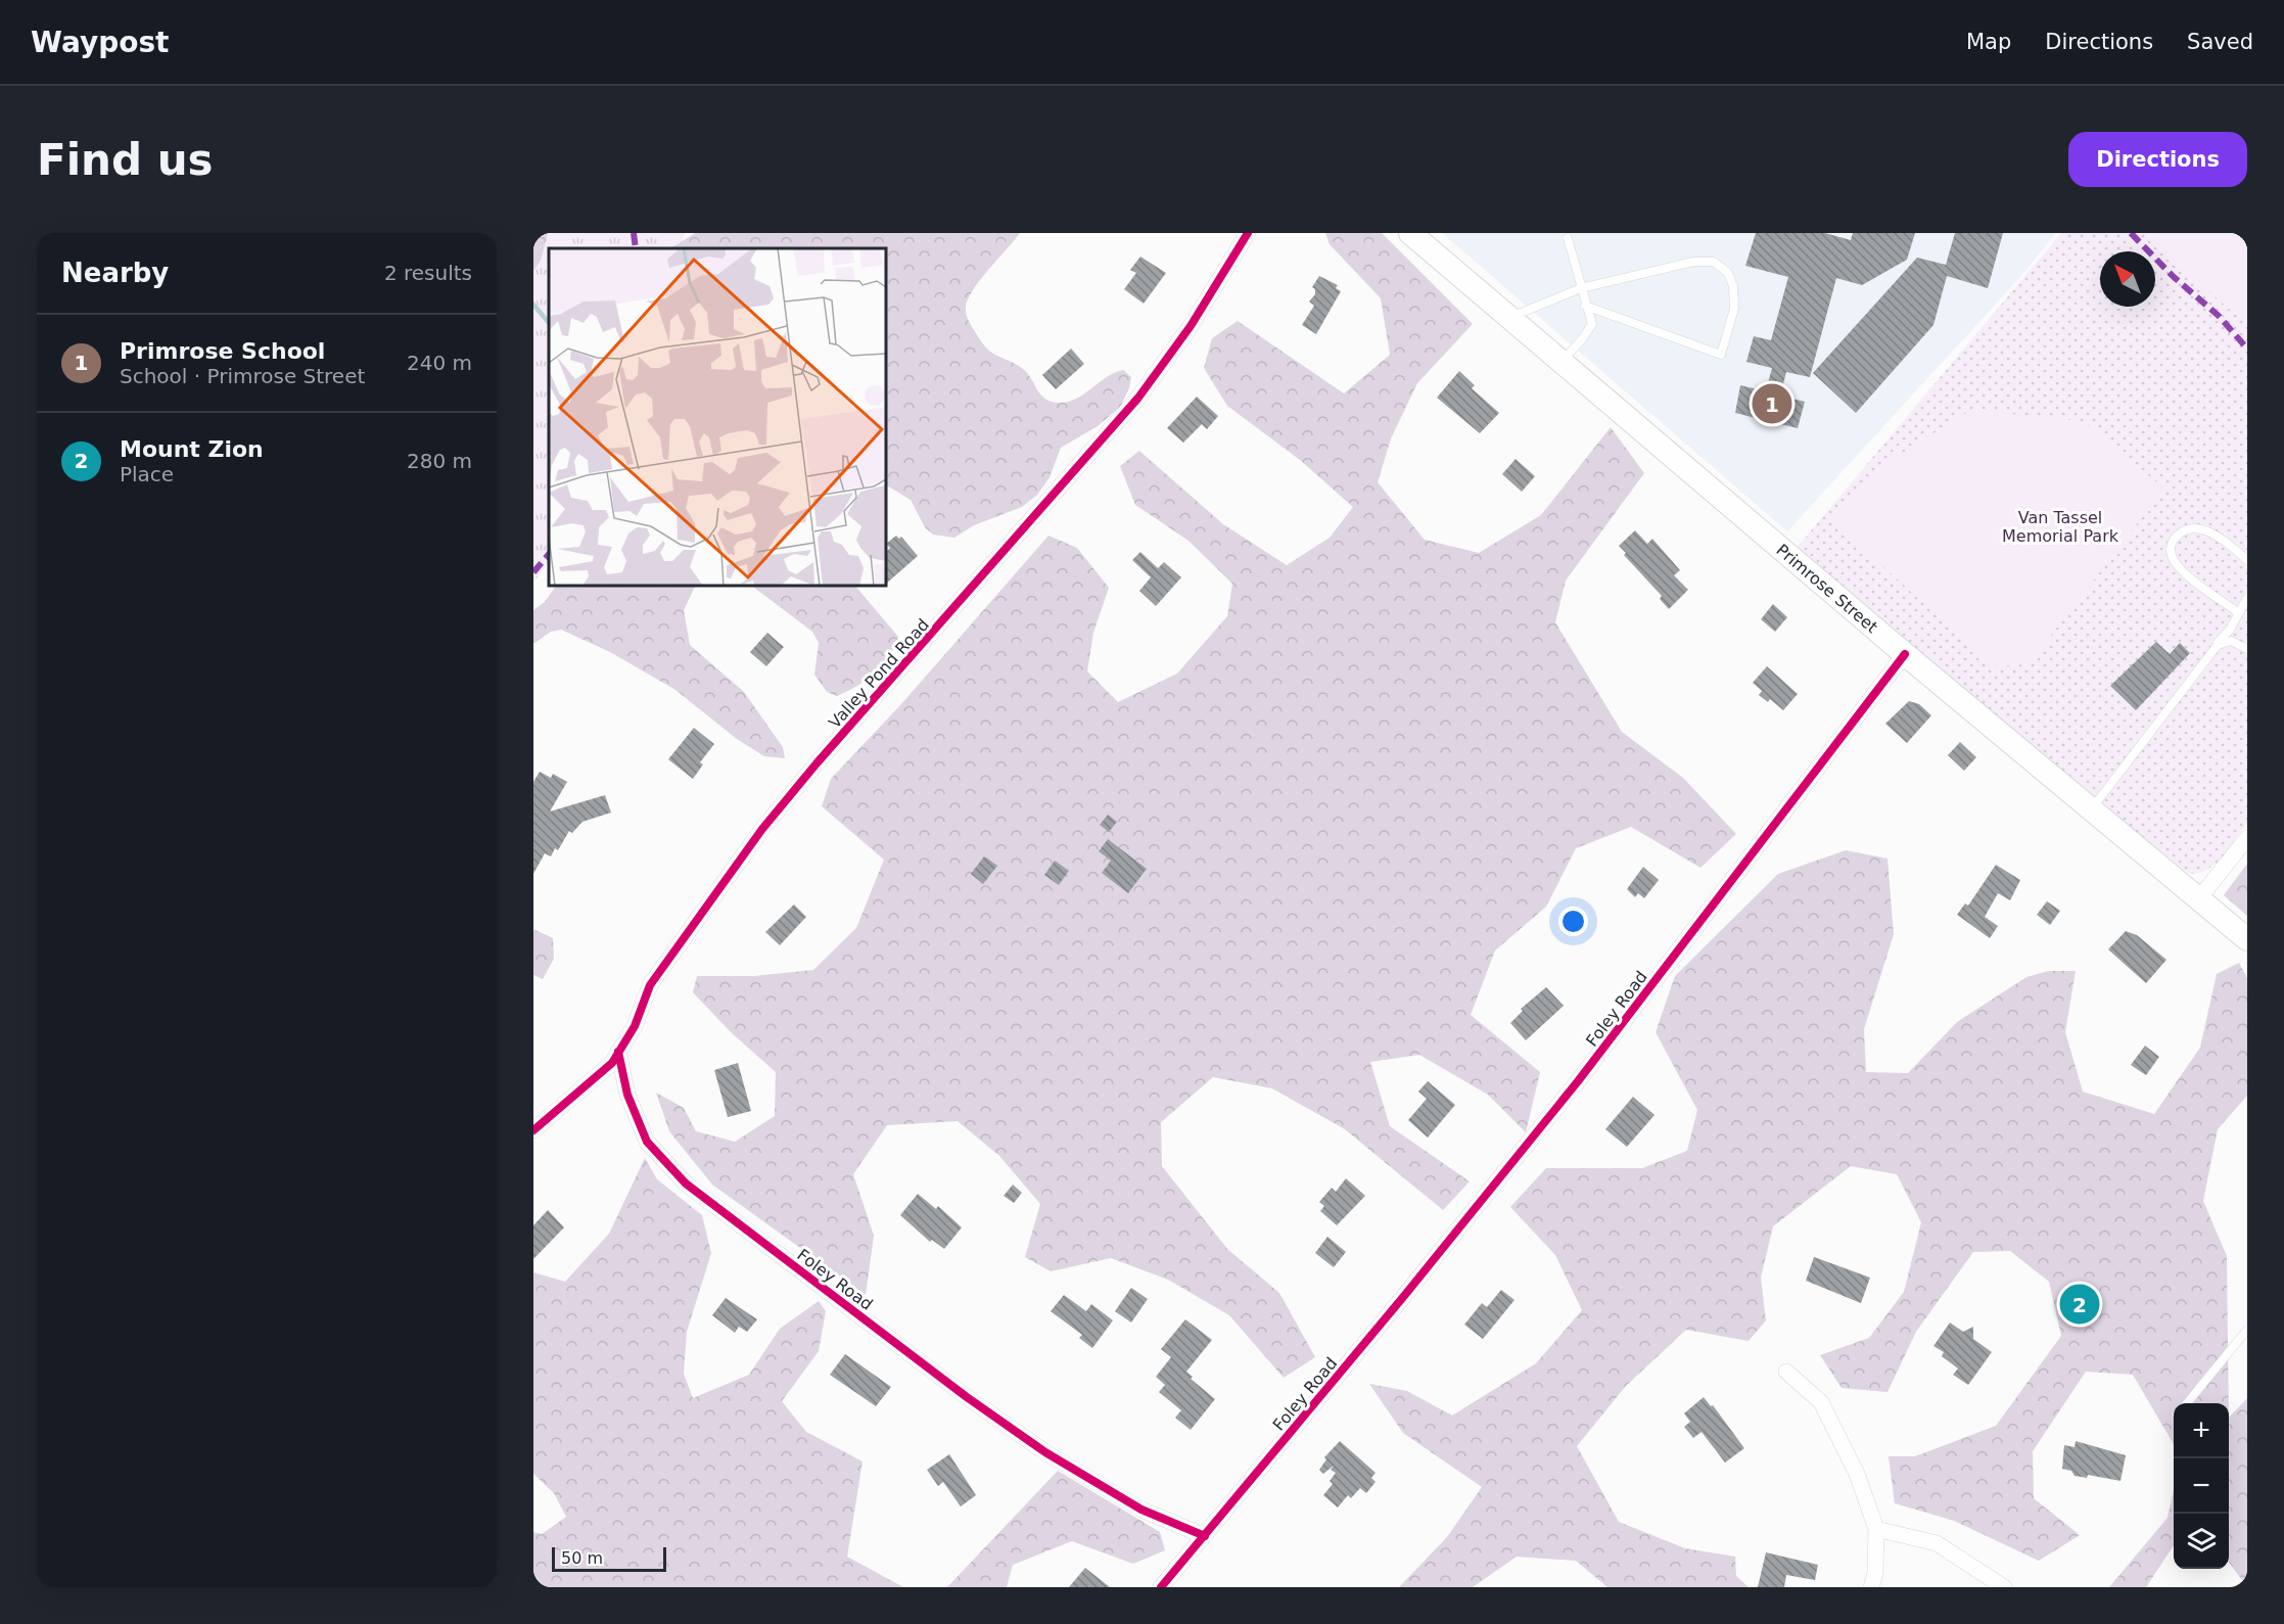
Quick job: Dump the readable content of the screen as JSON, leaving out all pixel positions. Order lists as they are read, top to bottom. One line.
{"streets":{"main road":["Primrose Street"],"street":["Valley Pond Road","Foley Road"]},"crossings":[["Primrose Street","Foley Road"],["Valley Pond Road","Foley Road"]],"parks":["Van Tassel Memorial Park"],"scale_bar":"50 m","north":"top left","page":{"header":"Waypost","nav":["Map","Directions","Saved"],"buttons":"Directions","title":"Find us","heading":["Nearby","2 results"],"list":[{"mark":"1","name":"Primrose School","note":"School · Primrose Street","value":"240 m"},{"mark":"2","name":"Mount Zion","note":"Place","value":"280 m"}],"pins":["1","2"],"map_buttons":["+","−"],"scale":"50 m"}}
